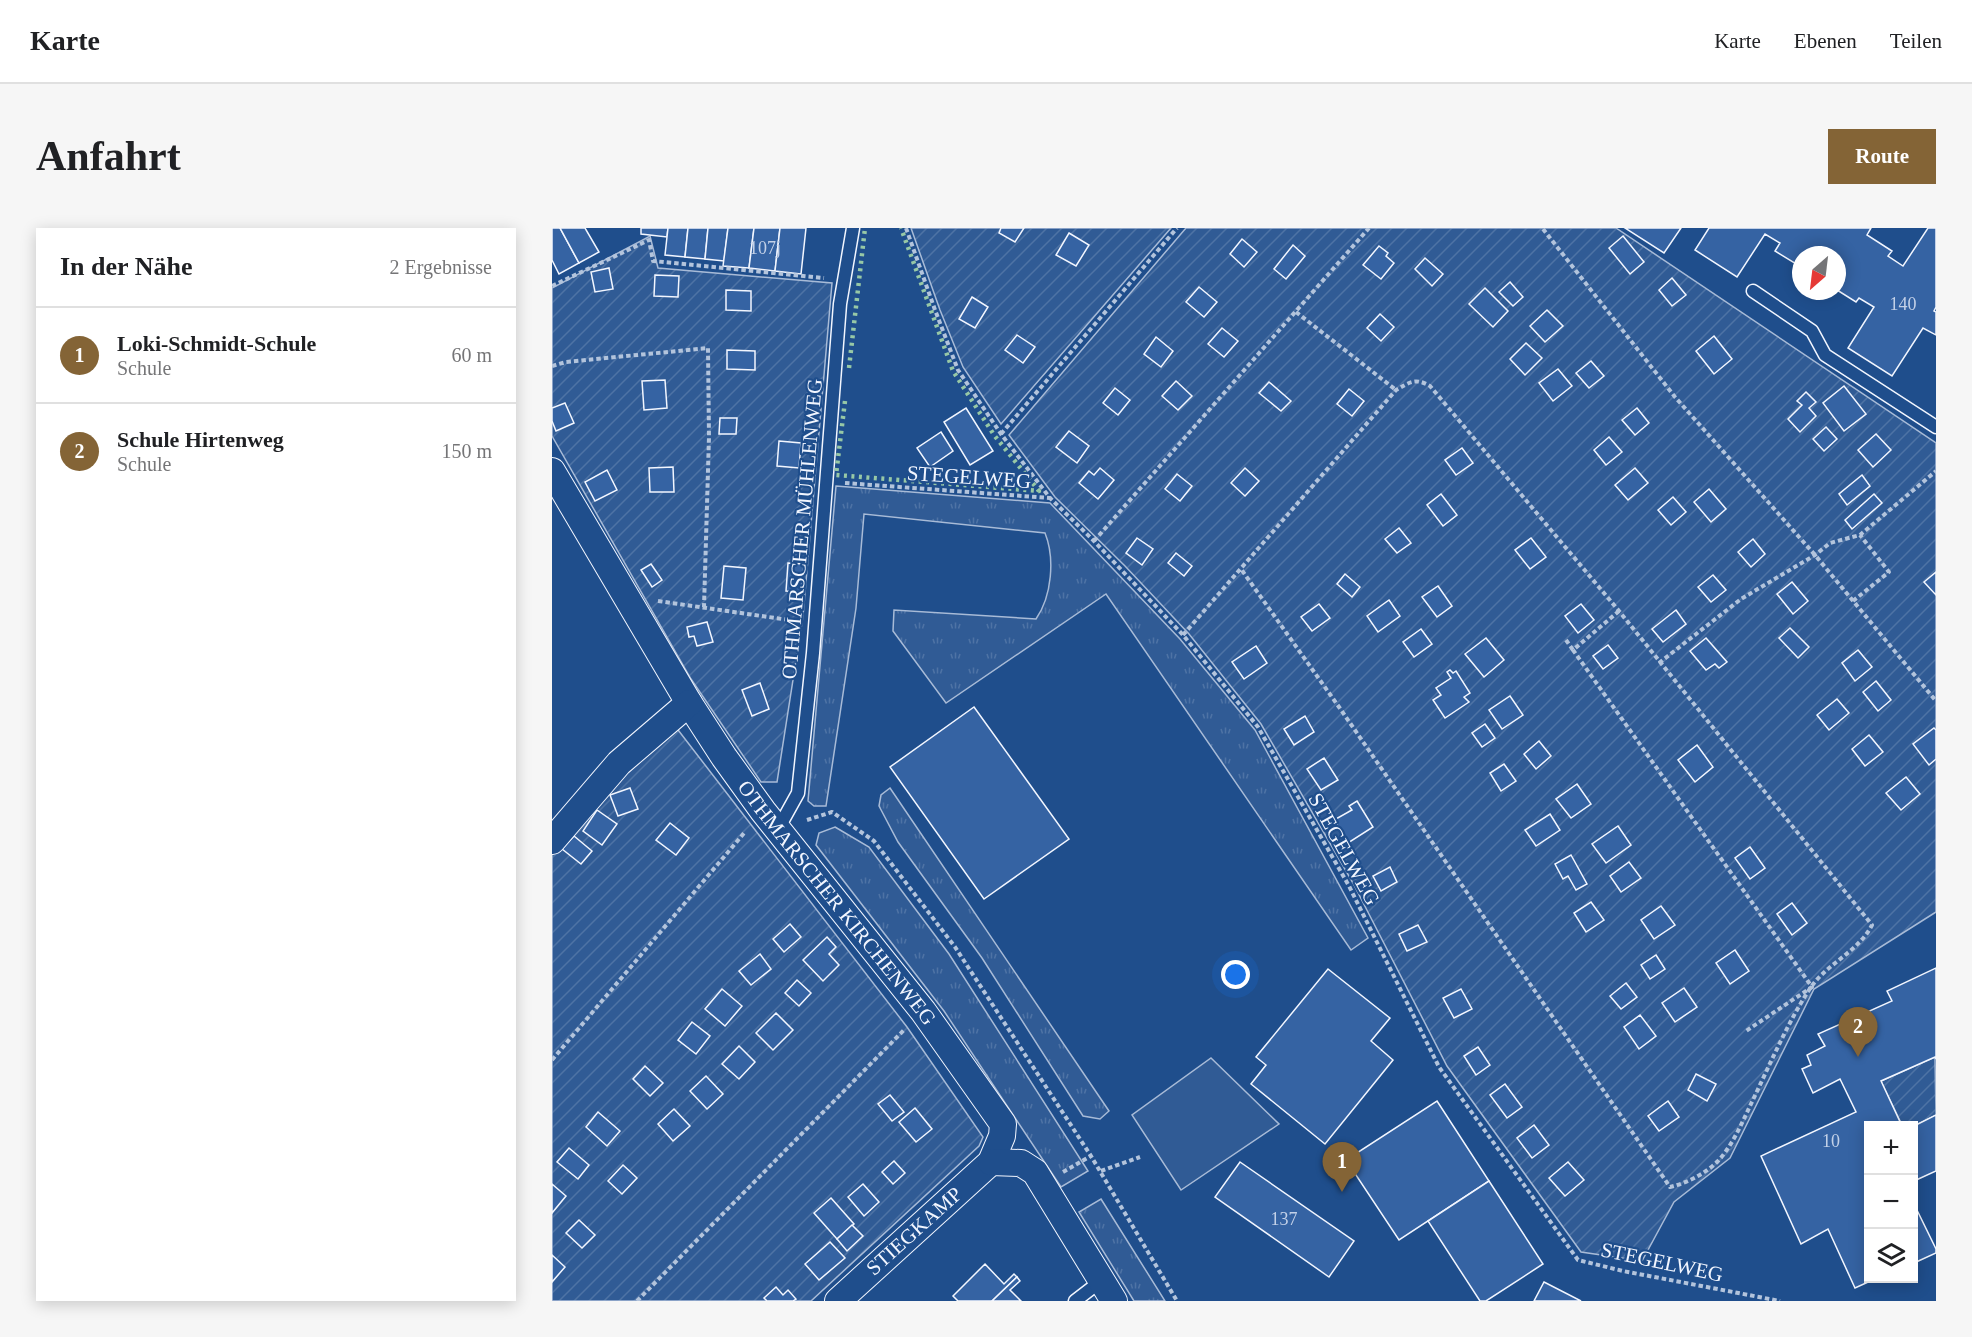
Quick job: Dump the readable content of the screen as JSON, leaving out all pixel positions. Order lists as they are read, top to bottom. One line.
{"streets":{"street":["OTHMARSCHER KIRCHENWEG","STIEGKAMP"],"lane":["OTHMARSCHER MÜHLENWEG"],"path":["STEGELWEG"]},"crossings":[["STEGELWEG","OTHMARSCHER MÜHLENWEG"],["OTHMARSCHER MÜHLENWEG","OTHMARSCHER KIRCHENWEG"],["OTHMARSCHER KIRCHENWEG","STIEGKAMP"]],"house_numbers":["107j","140","10","137"],"north":"bottom left","page":{"header":"Karte","nav":["Karte","Ebenen","Teilen"],"buttons":"Route","title":"Anfahrt","heading":["In der Nähe","2 Ergebnisse"],"list":[{"mark":"1","name":"Loki-Schmidt-Schule","note":"Schule","value":"60 m"},{"mark":"2","name":"Schule Hirtenweg","note":"Schule","value":"150 m"}],"pins":["2","1"],"map_buttons":["+","−"]}}
